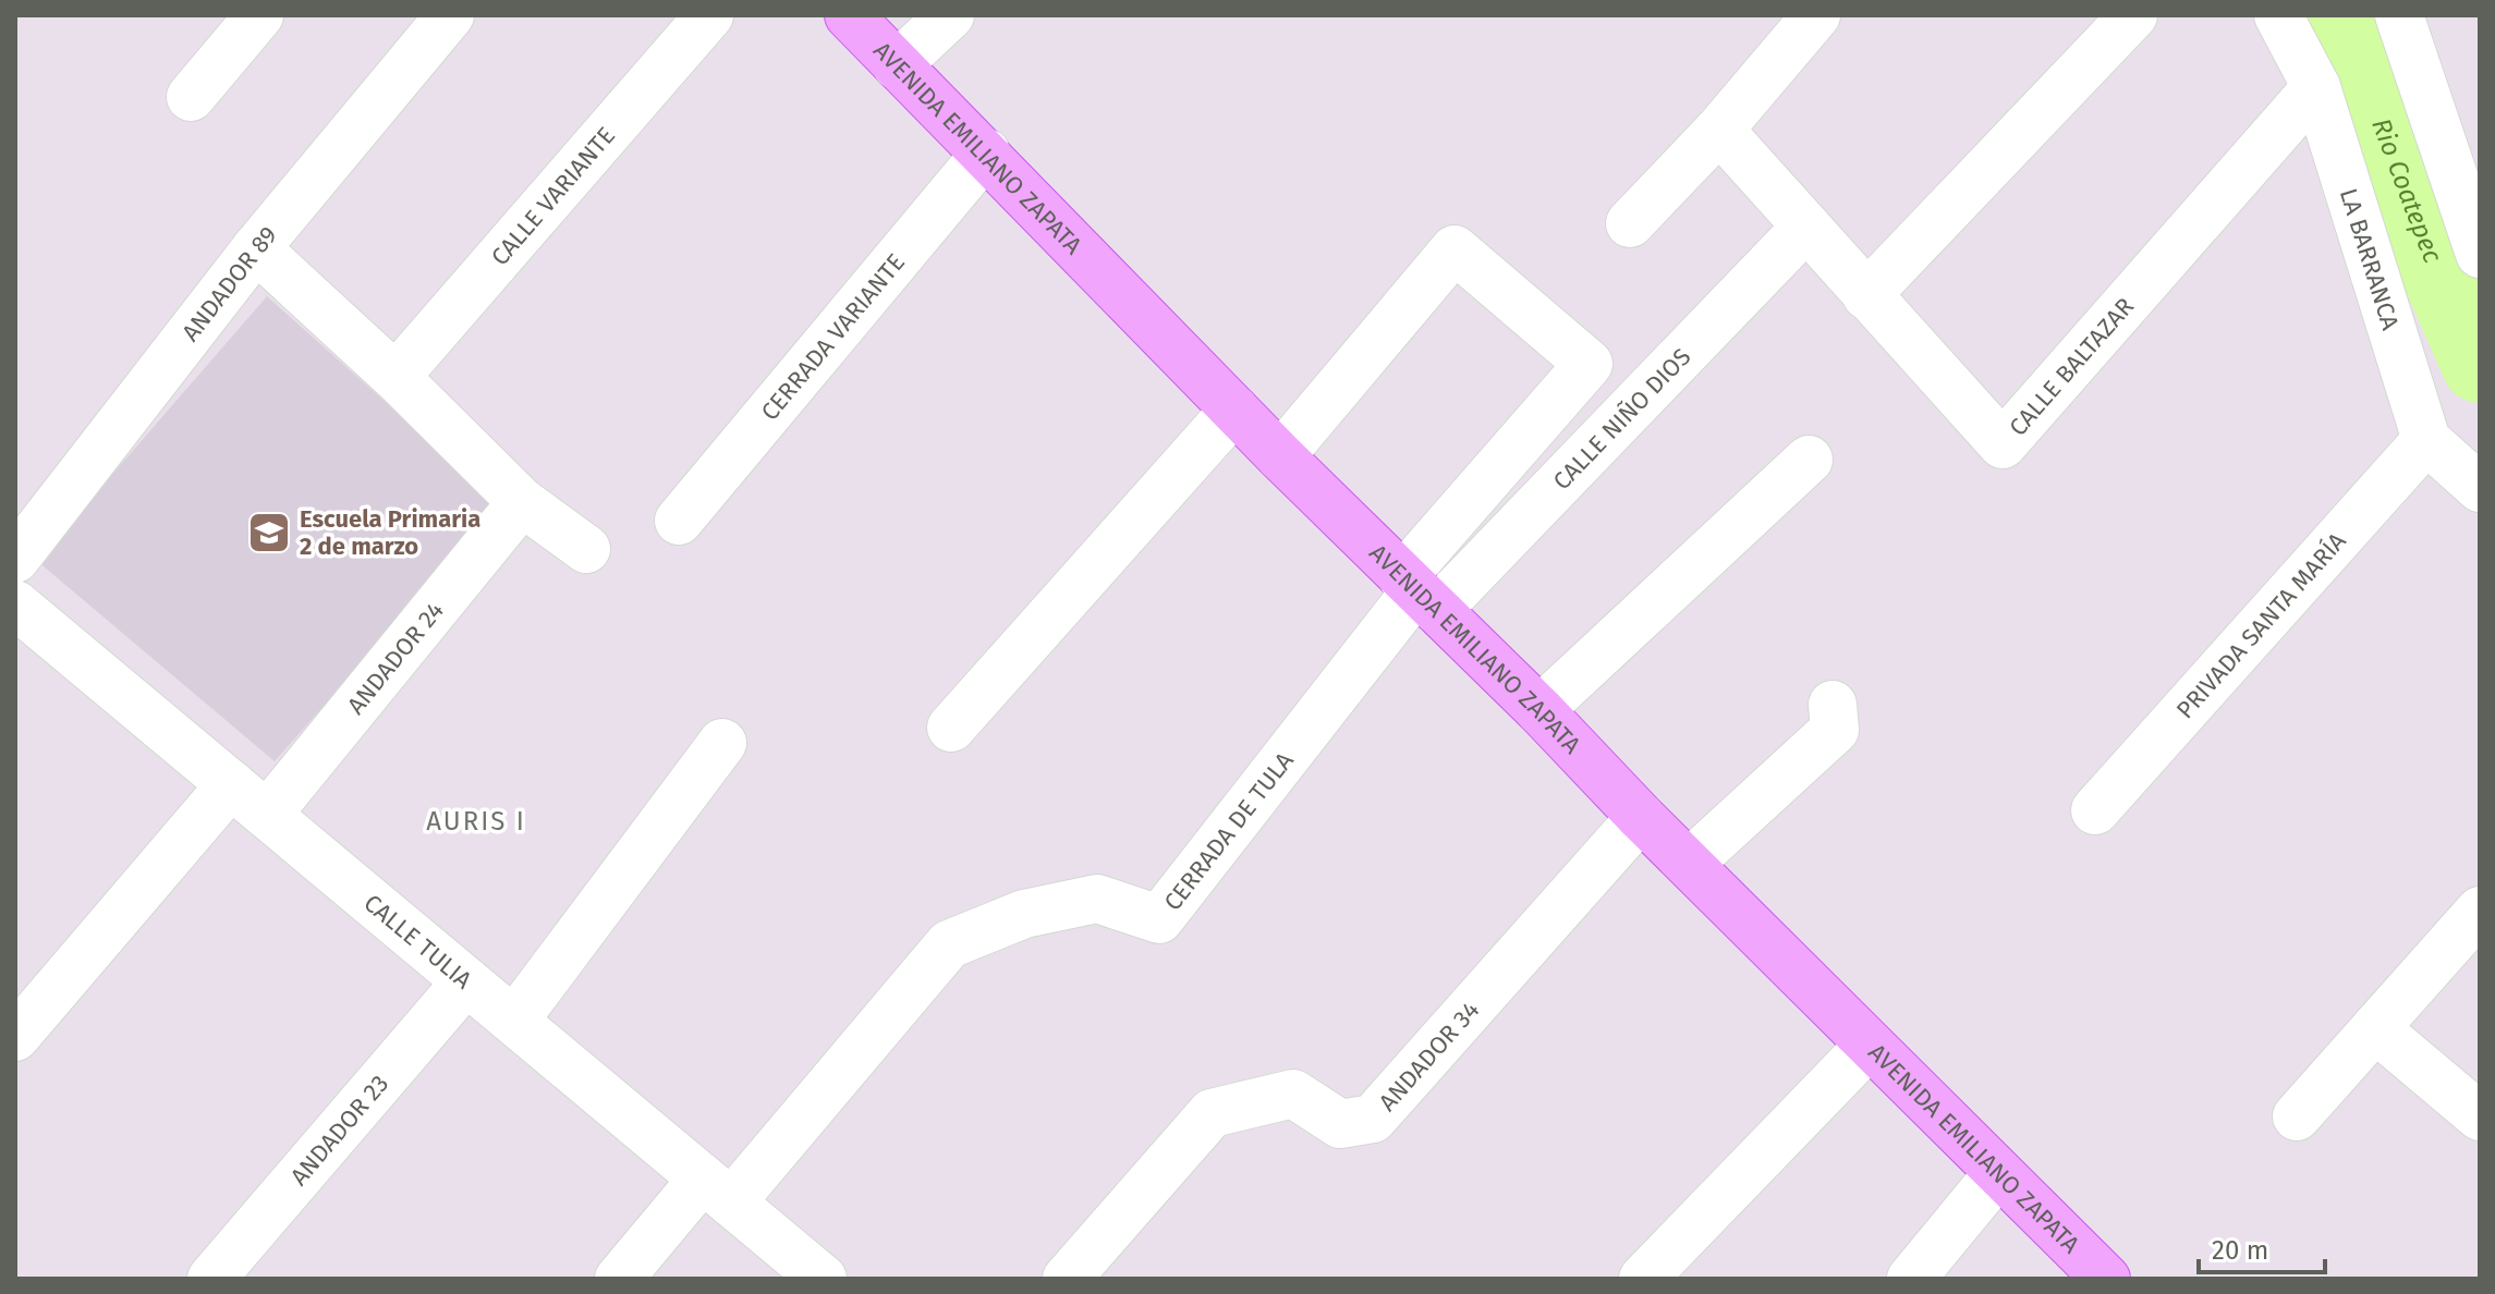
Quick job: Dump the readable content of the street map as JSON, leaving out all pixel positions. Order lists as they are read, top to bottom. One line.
{"streets":{"main road":["AVENIDA EMILIANO ZAPATA"],"street":["CALLE VARIANTE","LA BARRANCA","ANDADOR 89","CERRADA VARIANTE","CALLE BALTAZAR","CALLE NIÑO DIOS","PRIVADA SANTA MARÍA","ANDADOR 24","CERRADA DE TULA","CALLE TULIA","ANDADOR 34","ANDADOR 23"]},"crossings":[["AVENIDA EMILIANO ZAPATA","CERRADA VARIANTE"],["AVENIDA EMILIANO ZAPATA","CALLE NIÑO DIOS"],["AVENIDA EMILIANO ZAPATA","CERRADA DE TULA"],["AVENIDA EMILIANO ZAPATA","ANDADOR 34"],["LA BARRANCA","CALLE BALTAZAR"],["LA BARRANCA","PRIVADA SANTA MARÍA"],["CALLE BALTAZAR","CALLE NIÑO DIOS"],["CALLE NIÑO DIOS","CERRADA DE TULA"],["ANDADOR 24","CALLE TULIA"],["CERRADA DE TULA","CALLE TULIA"],["CALLE TULIA","ANDADOR 23"]],"districts":["AURIS I"],"water":["Rio Coatepec"],"places":{"school or university":["Escuela Primaria 2 de marzo"]},"scale_bar":"20 m"}
